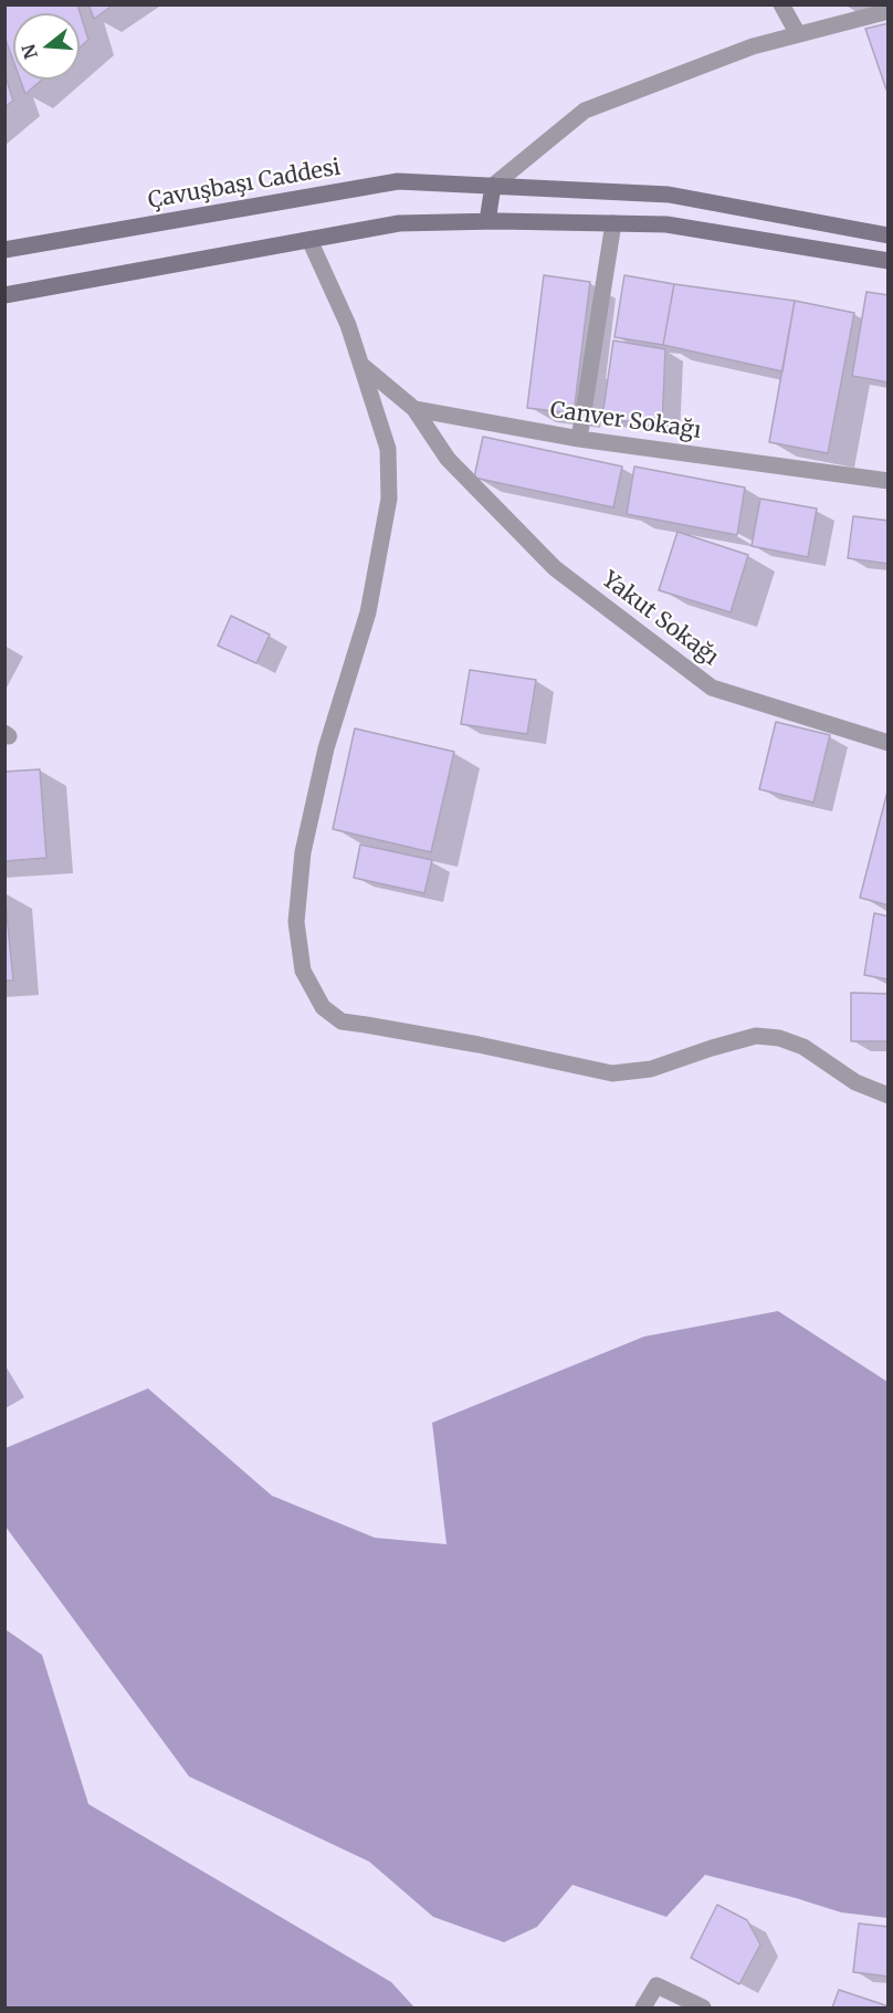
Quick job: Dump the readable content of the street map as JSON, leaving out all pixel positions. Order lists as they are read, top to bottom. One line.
{"streets":{"main road":["Çavuşbaşı Caddesi"],"street":["Canver Sokağı","Yakut Sokağı"]},"crossings":[["Canver Sokağı","Yakut Sokağı"]],"north":"left"}
